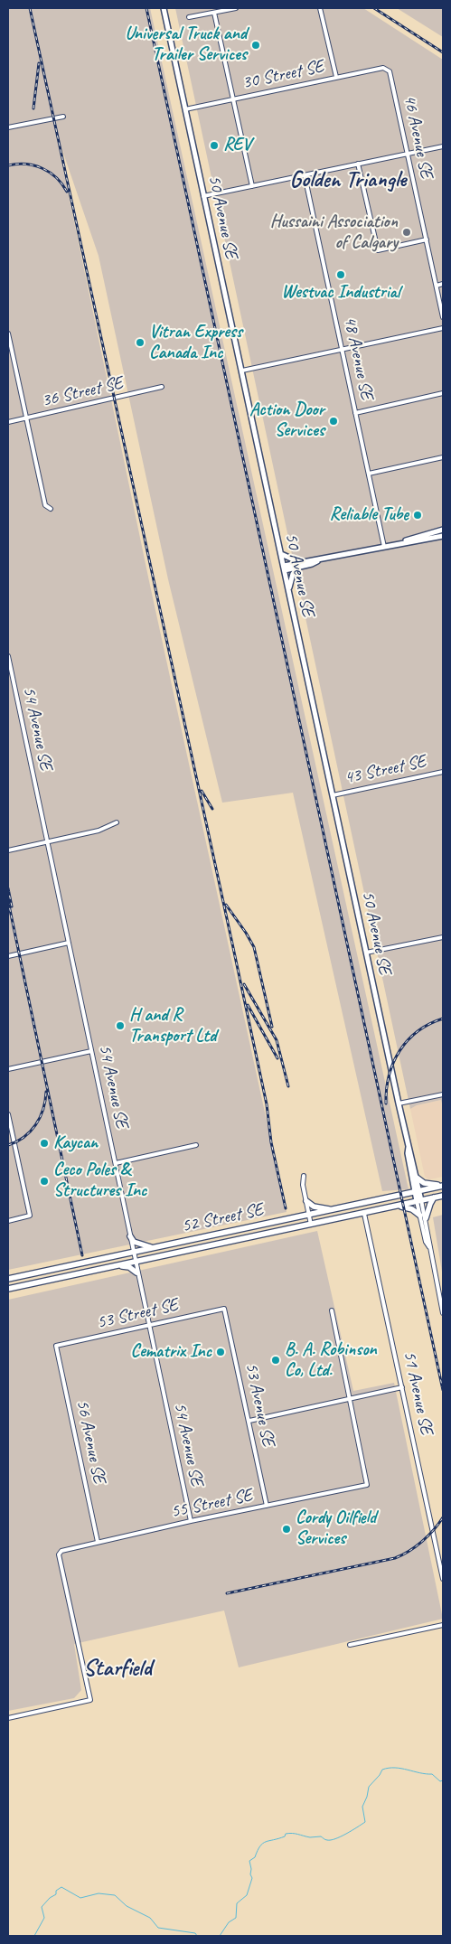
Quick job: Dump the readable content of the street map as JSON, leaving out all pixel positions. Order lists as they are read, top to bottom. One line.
{"streets":{"main road":["52 Street SE"],"street":["30 Street SE","46 Avenue SE","50 Avenue SE","48 Avenue SE","36 Street SE","54 Avenue SE","43 Street SE","53 Street SE","51 Avenue SE","53 Avenue SE","56 Avenue SE","55 Street SE"]},"crossings":[["30 Street SE","46 Avenue SE"],["30 Street SE","50 Avenue SE"],["50 Avenue SE","43 Street SE"],["50 Avenue SE","52 Street SE"],["54 Avenue SE","52 Street SE"],["54 Avenue SE","53 Street SE"],["54 Avenue SE","55 Street SE"],["52 Street SE","51 Avenue SE"],["53 Street SE","53 Avenue SE"],["53 Street SE","56 Avenue SE"],["53 Avenue SE","55 Street SE"],["56 Avenue SE","55 Street SE"]],"districts":["Golden Triangle","Starfield"],"places":["Universal Truck and Trailer Services","REV","Hussaini Association of Calgary","Westvac Industrial","Vitran Express Canada Inc","Action Door Services","Reliable Tube","H and R Transport Ltd","Kaycan","Ceco Poles & Structures Inc","Cematrix Inc","B. A. Robinson Co, Ltd.","Cordy Oilfield Services"]}
